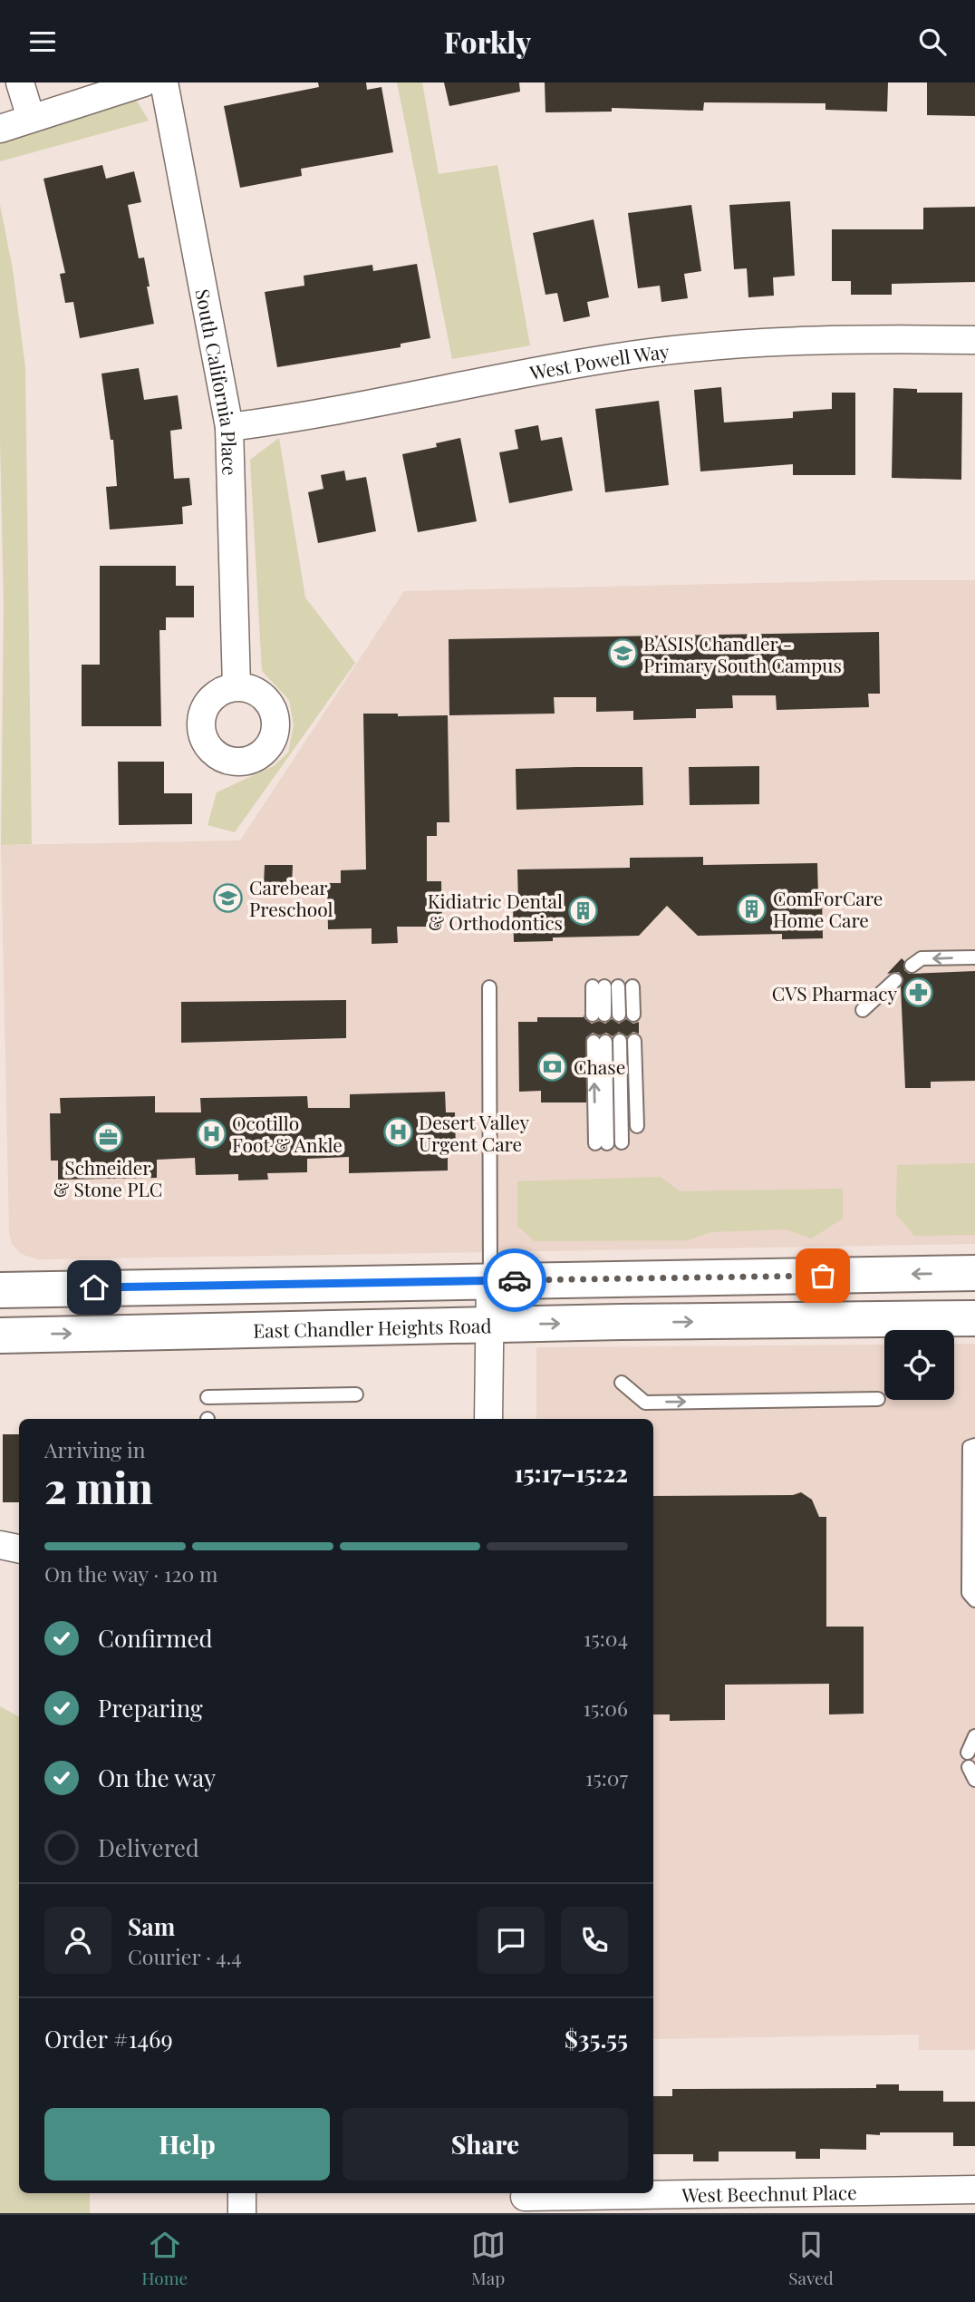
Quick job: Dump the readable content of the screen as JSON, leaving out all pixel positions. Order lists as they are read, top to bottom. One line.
{"streets":{"main road":["East Chandler Heights Road"],"street":["West Powell Way","South California Place","West Beechnut Place"]},"crossings":[["West Powell Way","South California Place"]],"places":{"school or university":["BASIS Chandler - Primary South Campus","Carebear Preschool"],"building":["ComForCare Home Care","Kidiatric Dental & Orthodontics"],"pharmacy":["CVS Pharmacy"],"bank":["Chase"],"hospital":["Desert Valley Urgent Care","Ocotillo Foot & Ankle"],"office":["Schneider & Stone PLC"]},"page":{"header":"Forkly","heading":["2 min","Arriving in","15:17–15:22"],"panel":["Sam","Courier · 4.4","Order #1469","$35.55"],"bar":"On the way · 120 m","list":[["Confirmed","15:04"],["Preparing","15:06"],["On the way","15:07"],"Delivered"],"buttons":["Help","Share"],"tabs":["Home","Map","Saved"]}}
